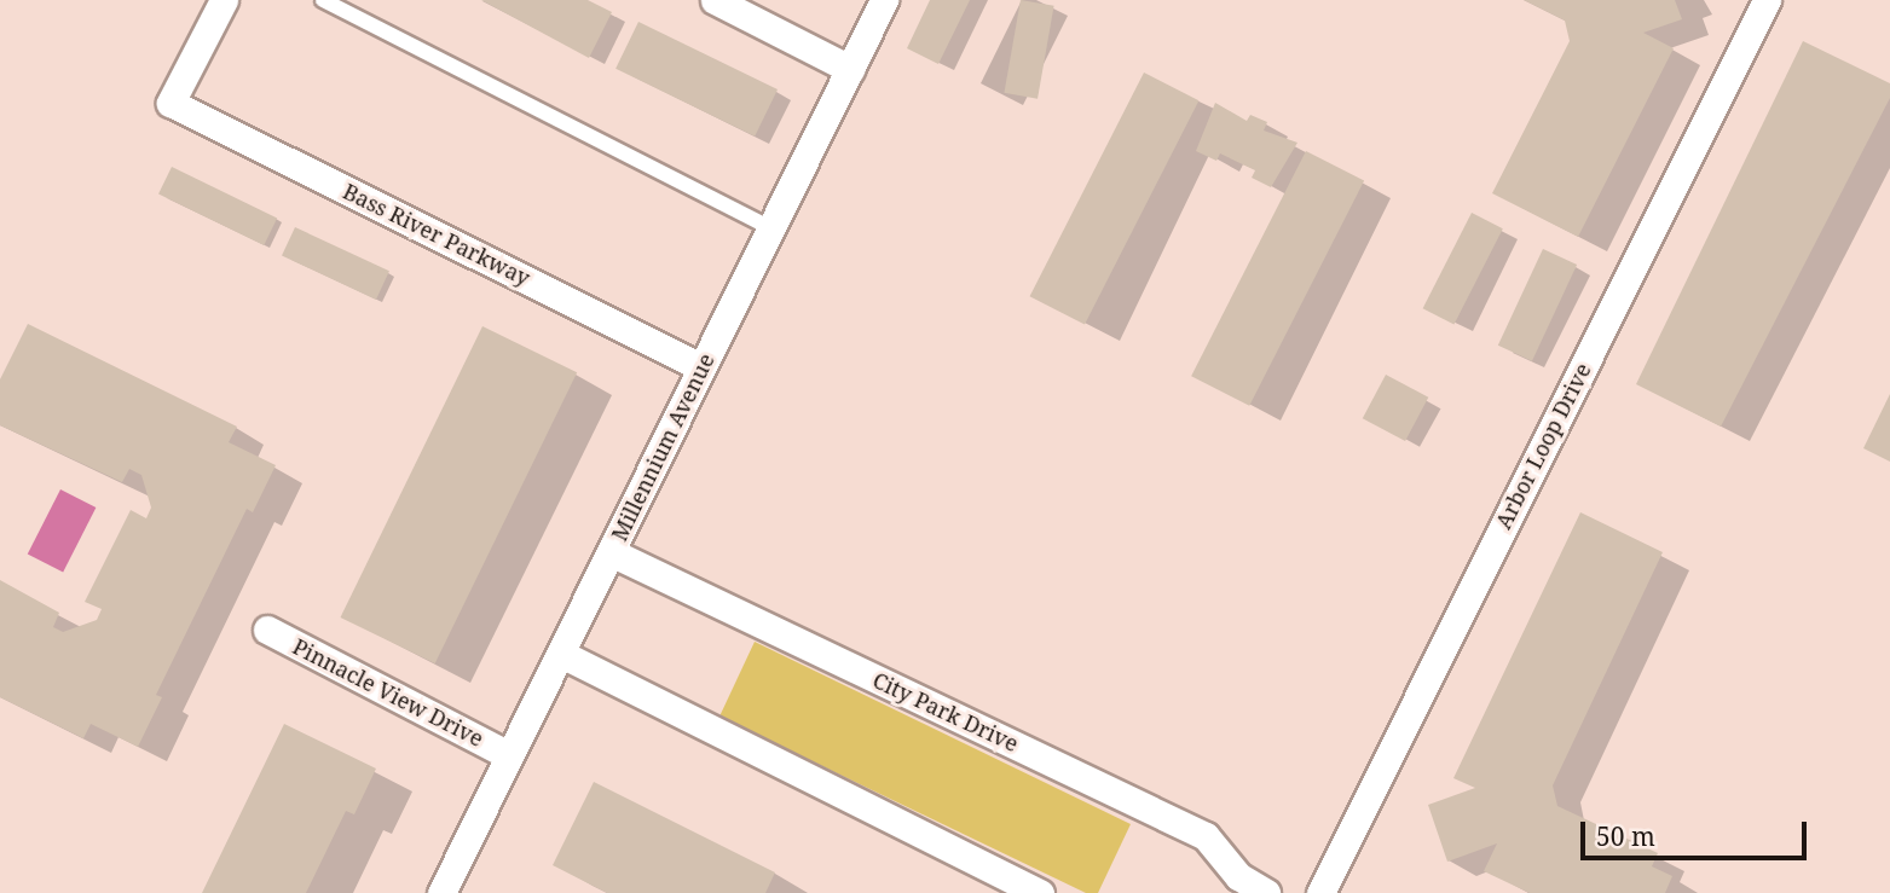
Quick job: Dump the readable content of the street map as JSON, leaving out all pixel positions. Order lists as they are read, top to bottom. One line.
{"streets":{"street":["Bass River Parkway","Arbor Loop Drive","Millennium Avenue","Pinnacle View Drive","City Park Drive"]},"crossings":[["Bass River Parkway","Millennium Avenue"],["Millennium Avenue","Pinnacle View Drive"],["Millennium Avenue","City Park Drive"]],"scale_bar":"50 m"}
